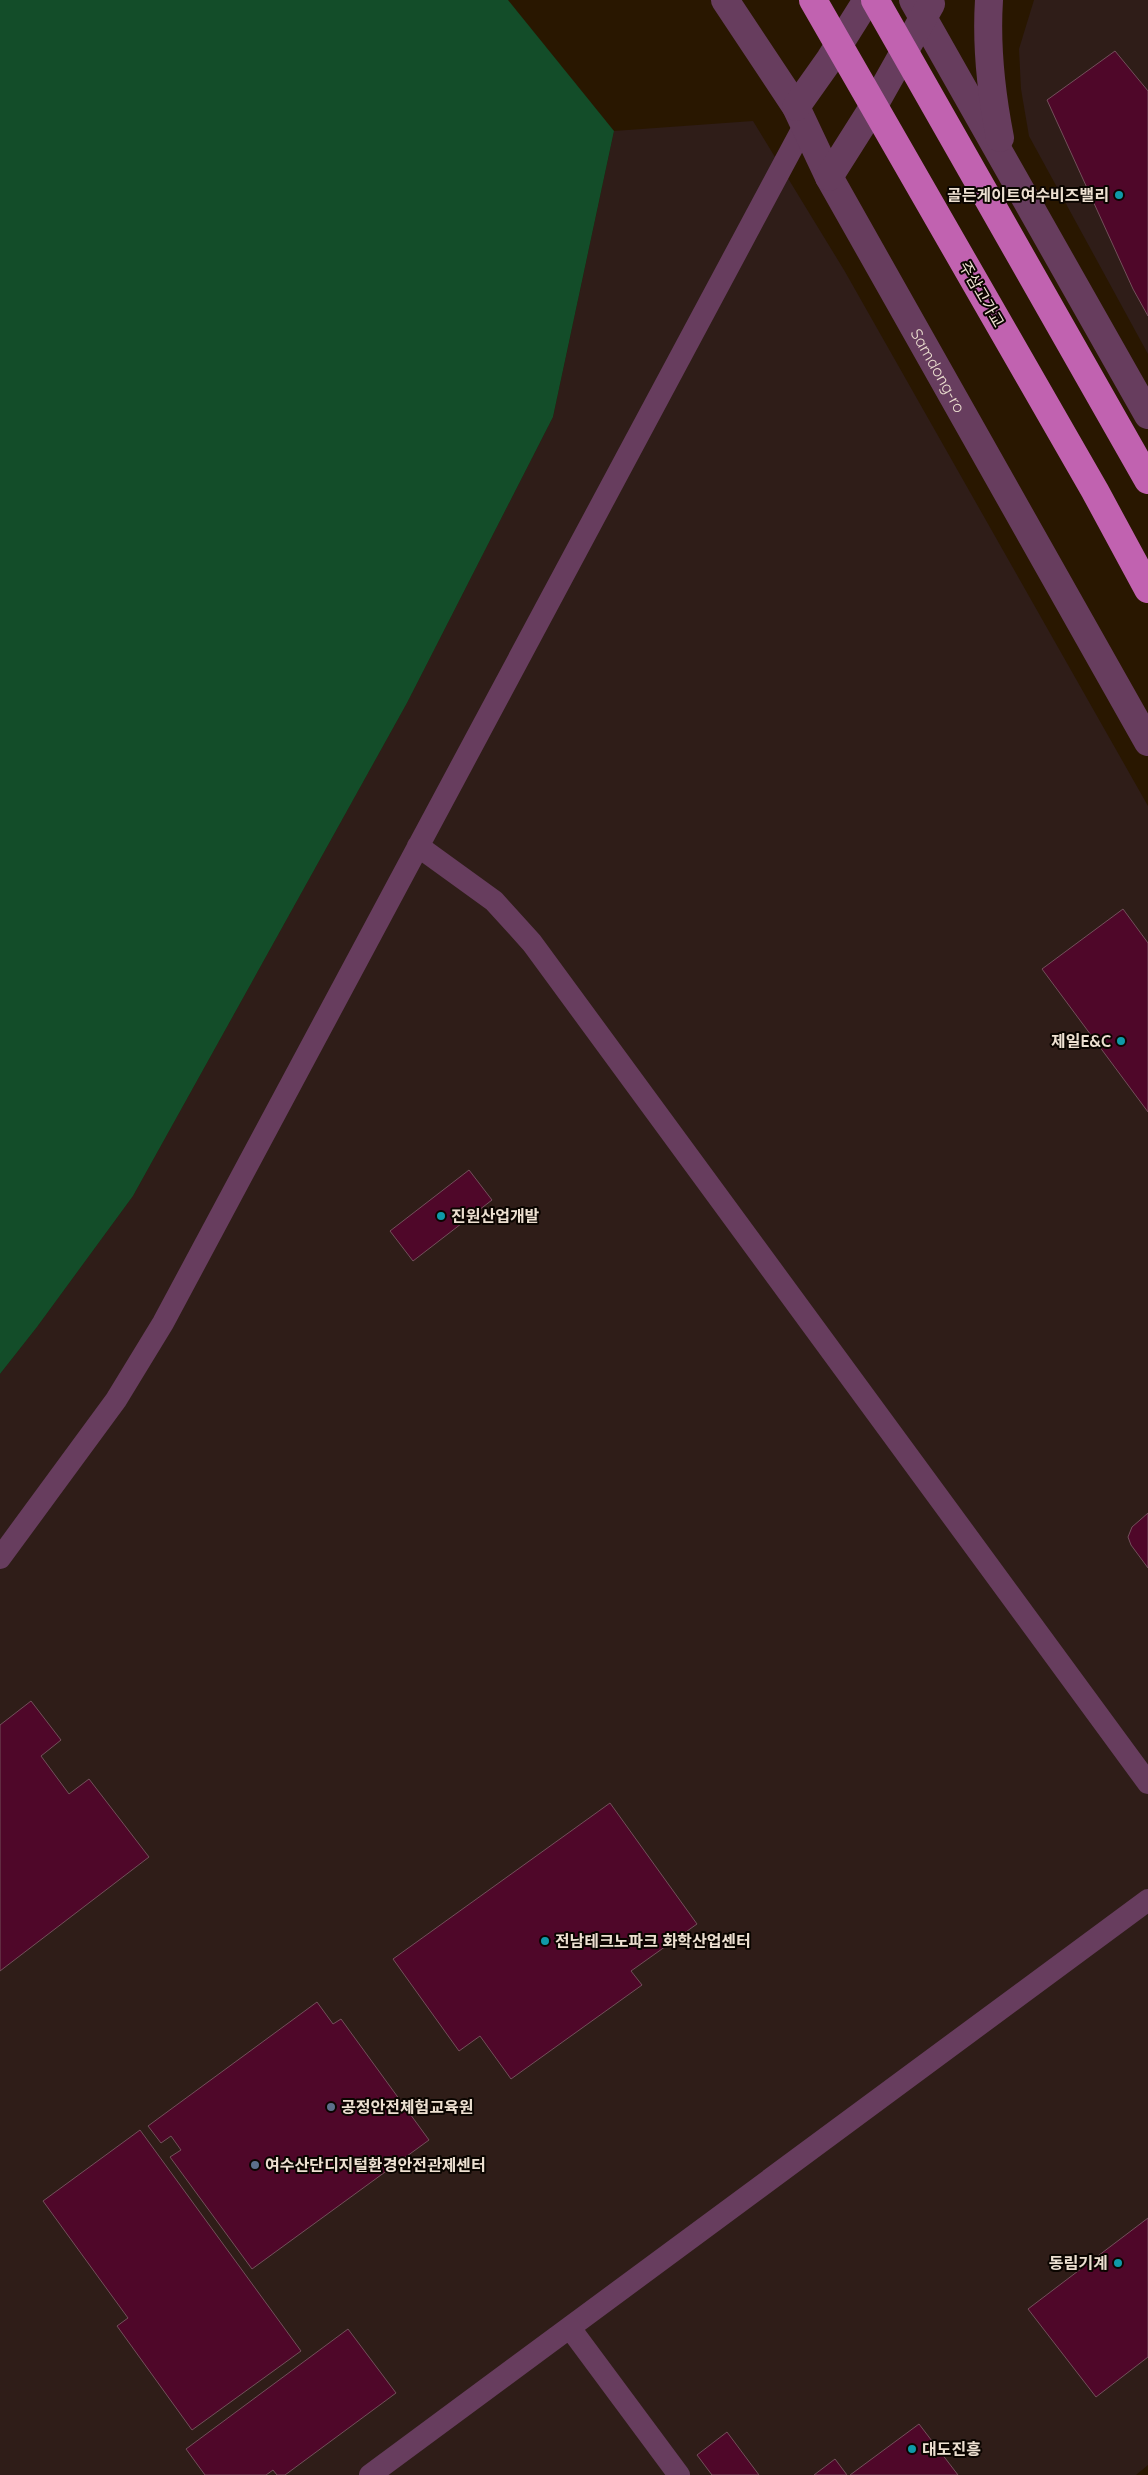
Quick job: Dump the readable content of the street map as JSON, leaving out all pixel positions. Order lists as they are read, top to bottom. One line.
{"streets":{"highway":["주삼고가교"],"street":["Samdong-ro"]},"places":["골든게이트여수비즈밸리","제일E&C","진원산업개발","전남테크노파크 화학산업센터","공정안전체험교육원","여수산단디지털환경안전관제센터","동림기계","대도진흥"]}
